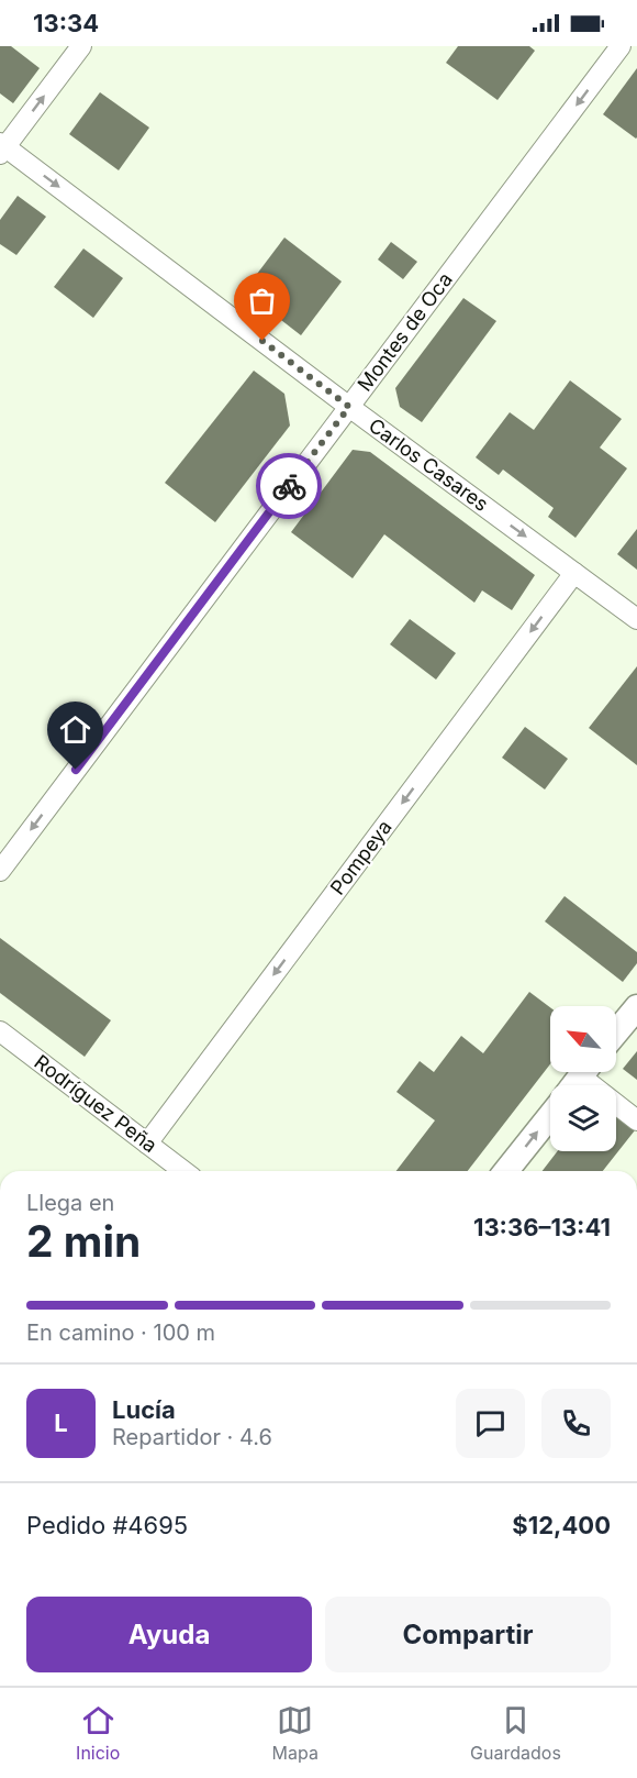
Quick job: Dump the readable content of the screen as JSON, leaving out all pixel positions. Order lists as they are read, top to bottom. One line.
{"streets":{"street":["Montes de Oca","Carlos Casares","Pompeya","Rodríguez Peña"]},"crossings":[["Montes de Oca","Carlos Casares"],["Carlos Casares","Pompeya"],["Pompeya","Rodríguez Peña"]],"one_way":["Montes de Oca","Carlos Casares","Pompeya"],"north":"top left","page":{"status":"13:34","heading":["2 min","Llega en","13:36–13:41"],"panel":["Lucía","Repartidor · 4.6","Pedido #4695","$12,400"],"bar":"En camino · 100 m","round":"L","buttons":["Ayuda","Compartir"],"tabs":["Inicio","Mapa","Guardados"]}}
